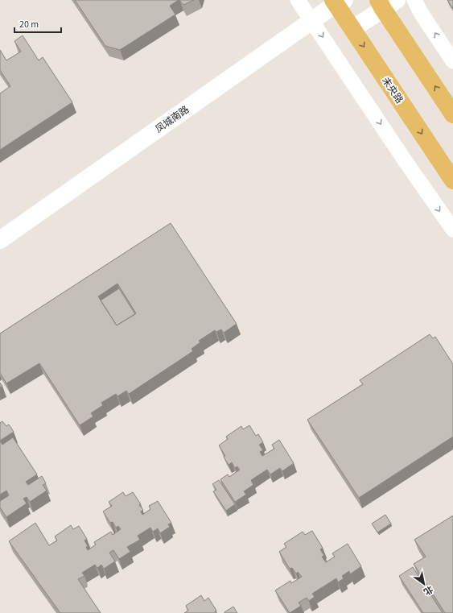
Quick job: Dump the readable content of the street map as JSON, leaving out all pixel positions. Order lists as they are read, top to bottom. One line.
{"streets":{"main road":["未央路"],"street":["凤城南路"]},"crossings":[["未央路","凤城南路"]],"scale_bar":"20 m","north":"bottom right"}
